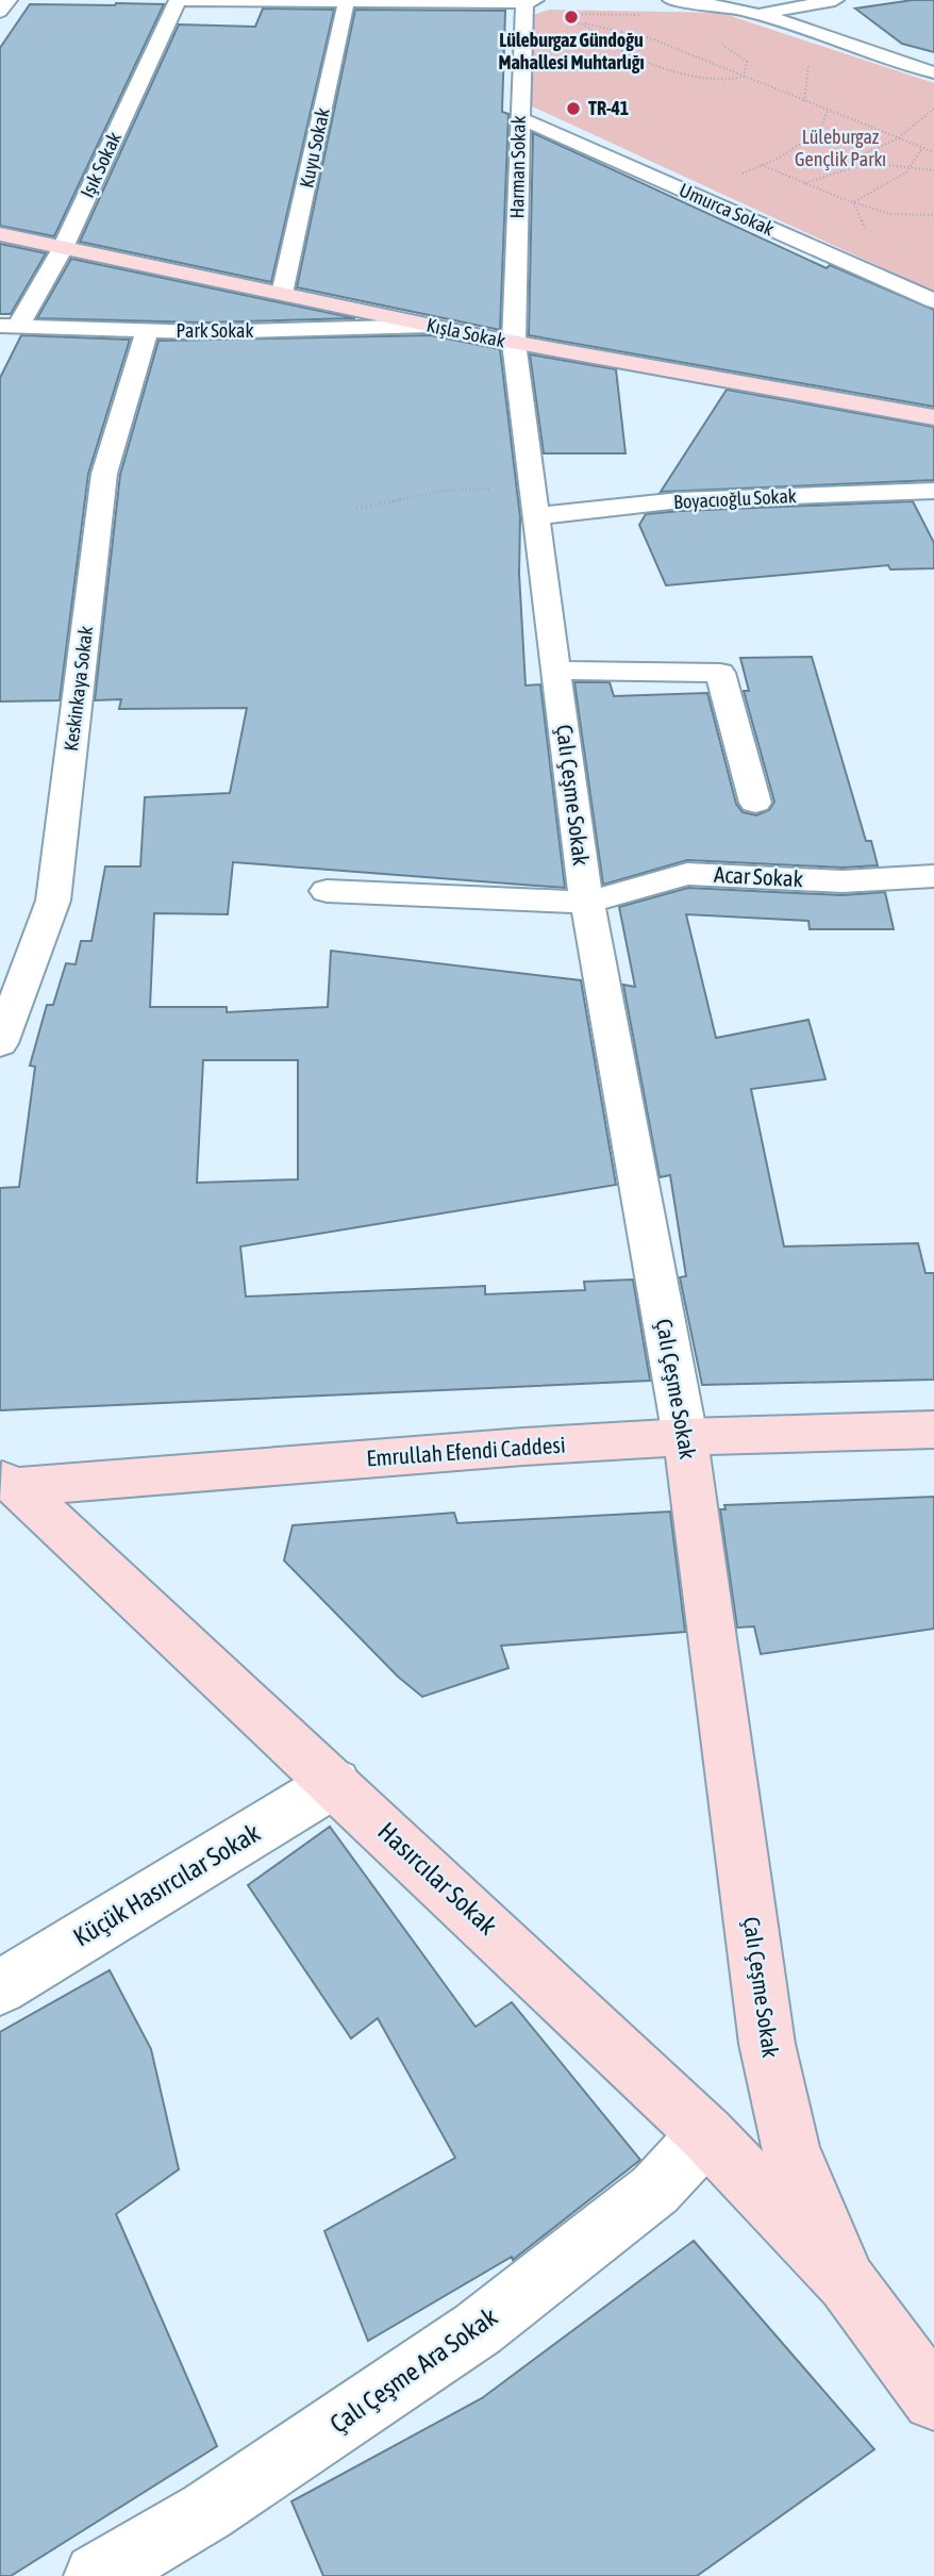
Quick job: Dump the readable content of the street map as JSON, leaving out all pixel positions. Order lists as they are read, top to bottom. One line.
{"streets":{"street":["Kuyu Sokak","Işık Sokak","Harman Sokak","Umurca Sokak","Park Sokak","Kışla Sokak","Boyacıoğlu Sokak","Keskinkaya Sokak","Çalı Çeşme Sokak","Acar Sokak","Emrullah Efendi Caddesi","Hasırcılar Sokak","Küçük Hasırcılar Sokak","Çalı Çeşme Ara Sokak"]},"crossings":[["Kuyu Sokak","Kışla Sokak"],["Işık Sokak","Park Sokak"],["Işık Sokak","Kışla Sokak"],["Harman Sokak","Umurca Sokak"],["Harman Sokak","Kışla Sokak"],["Harman Sokak","Çalı Çeşme Sokak"],["Park Sokak","Kışla Sokak"],["Park Sokak","Keskinkaya Sokak"],["Kışla Sokak","Çalı Çeşme Sokak"],["Boyacıoğlu Sokak","Çalı Çeşme Sokak"],["Çalı Çeşme Sokak","Acar Sokak"],["Çalı Çeşme Sokak","Emrullah Efendi Caddesi"],["Çalı Çeşme Sokak","Hasırcılar Sokak"],["Emrullah Efendi Caddesi","Hasırcılar Sokak"],["Hasırcılar Sokak","Küçük Hasırcılar Sokak"],["Hasırcılar Sokak","Çalı Çeşme Ara Sokak"]],"parks":["Lüleburgaz Gençlik Parkı"],"places":["Lüleburgaz Gündoğu Mahallesi Muhtarlığı","TR-41"]}
